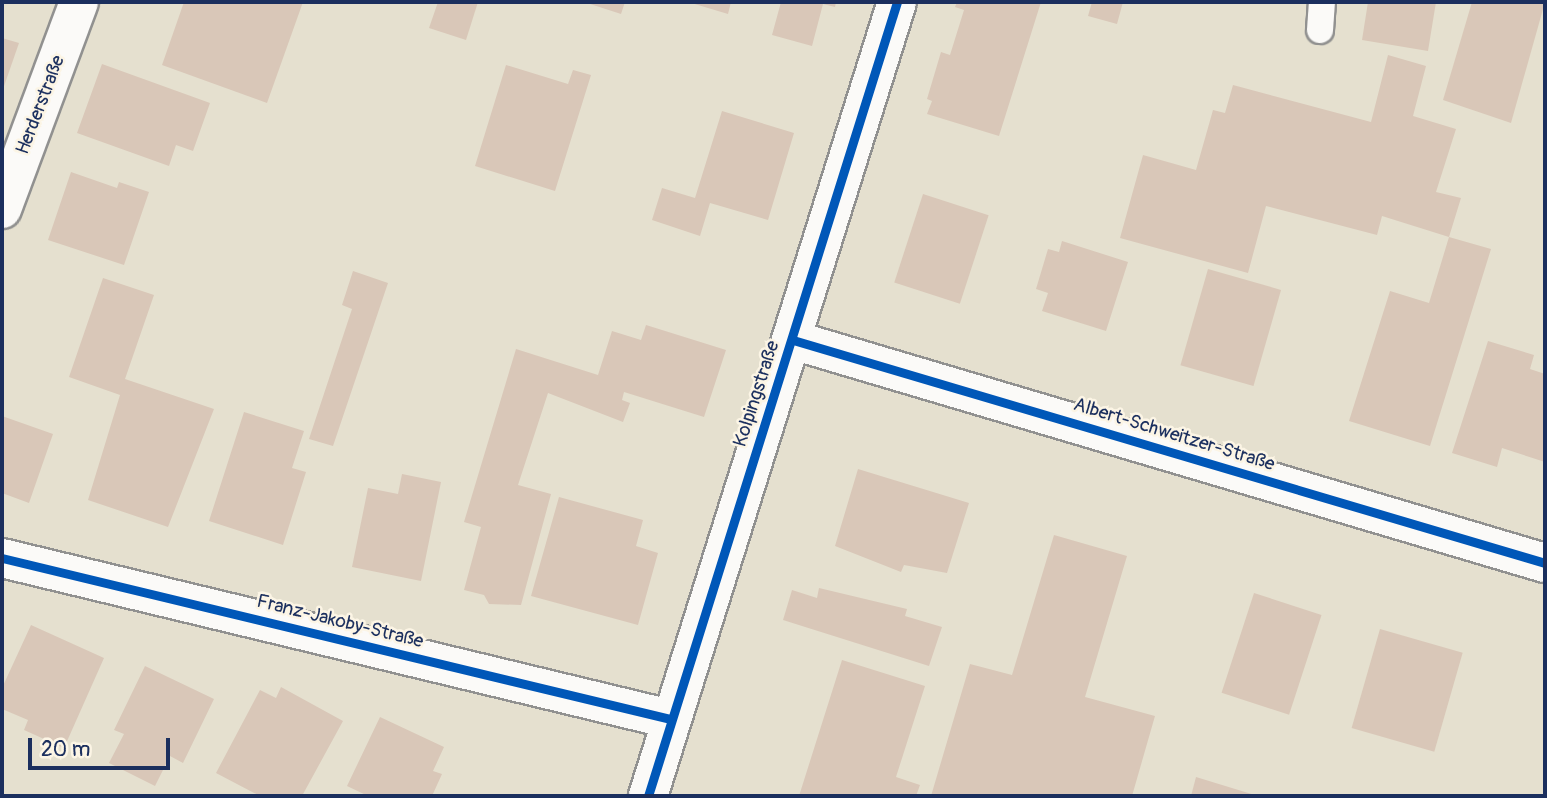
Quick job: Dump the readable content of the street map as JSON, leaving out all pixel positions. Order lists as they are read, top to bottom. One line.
{"streets":{"street":["Herderstraße","Kolpingstraße","Albert-Schweitzer-Straße","Franz-Jakoby-Straße"]},"crossings":[["Kolpingstraße","Albert-Schweitzer-Straße"],["Kolpingstraße","Franz-Jakoby-Straße"]],"scale_bar":"20 m"}
